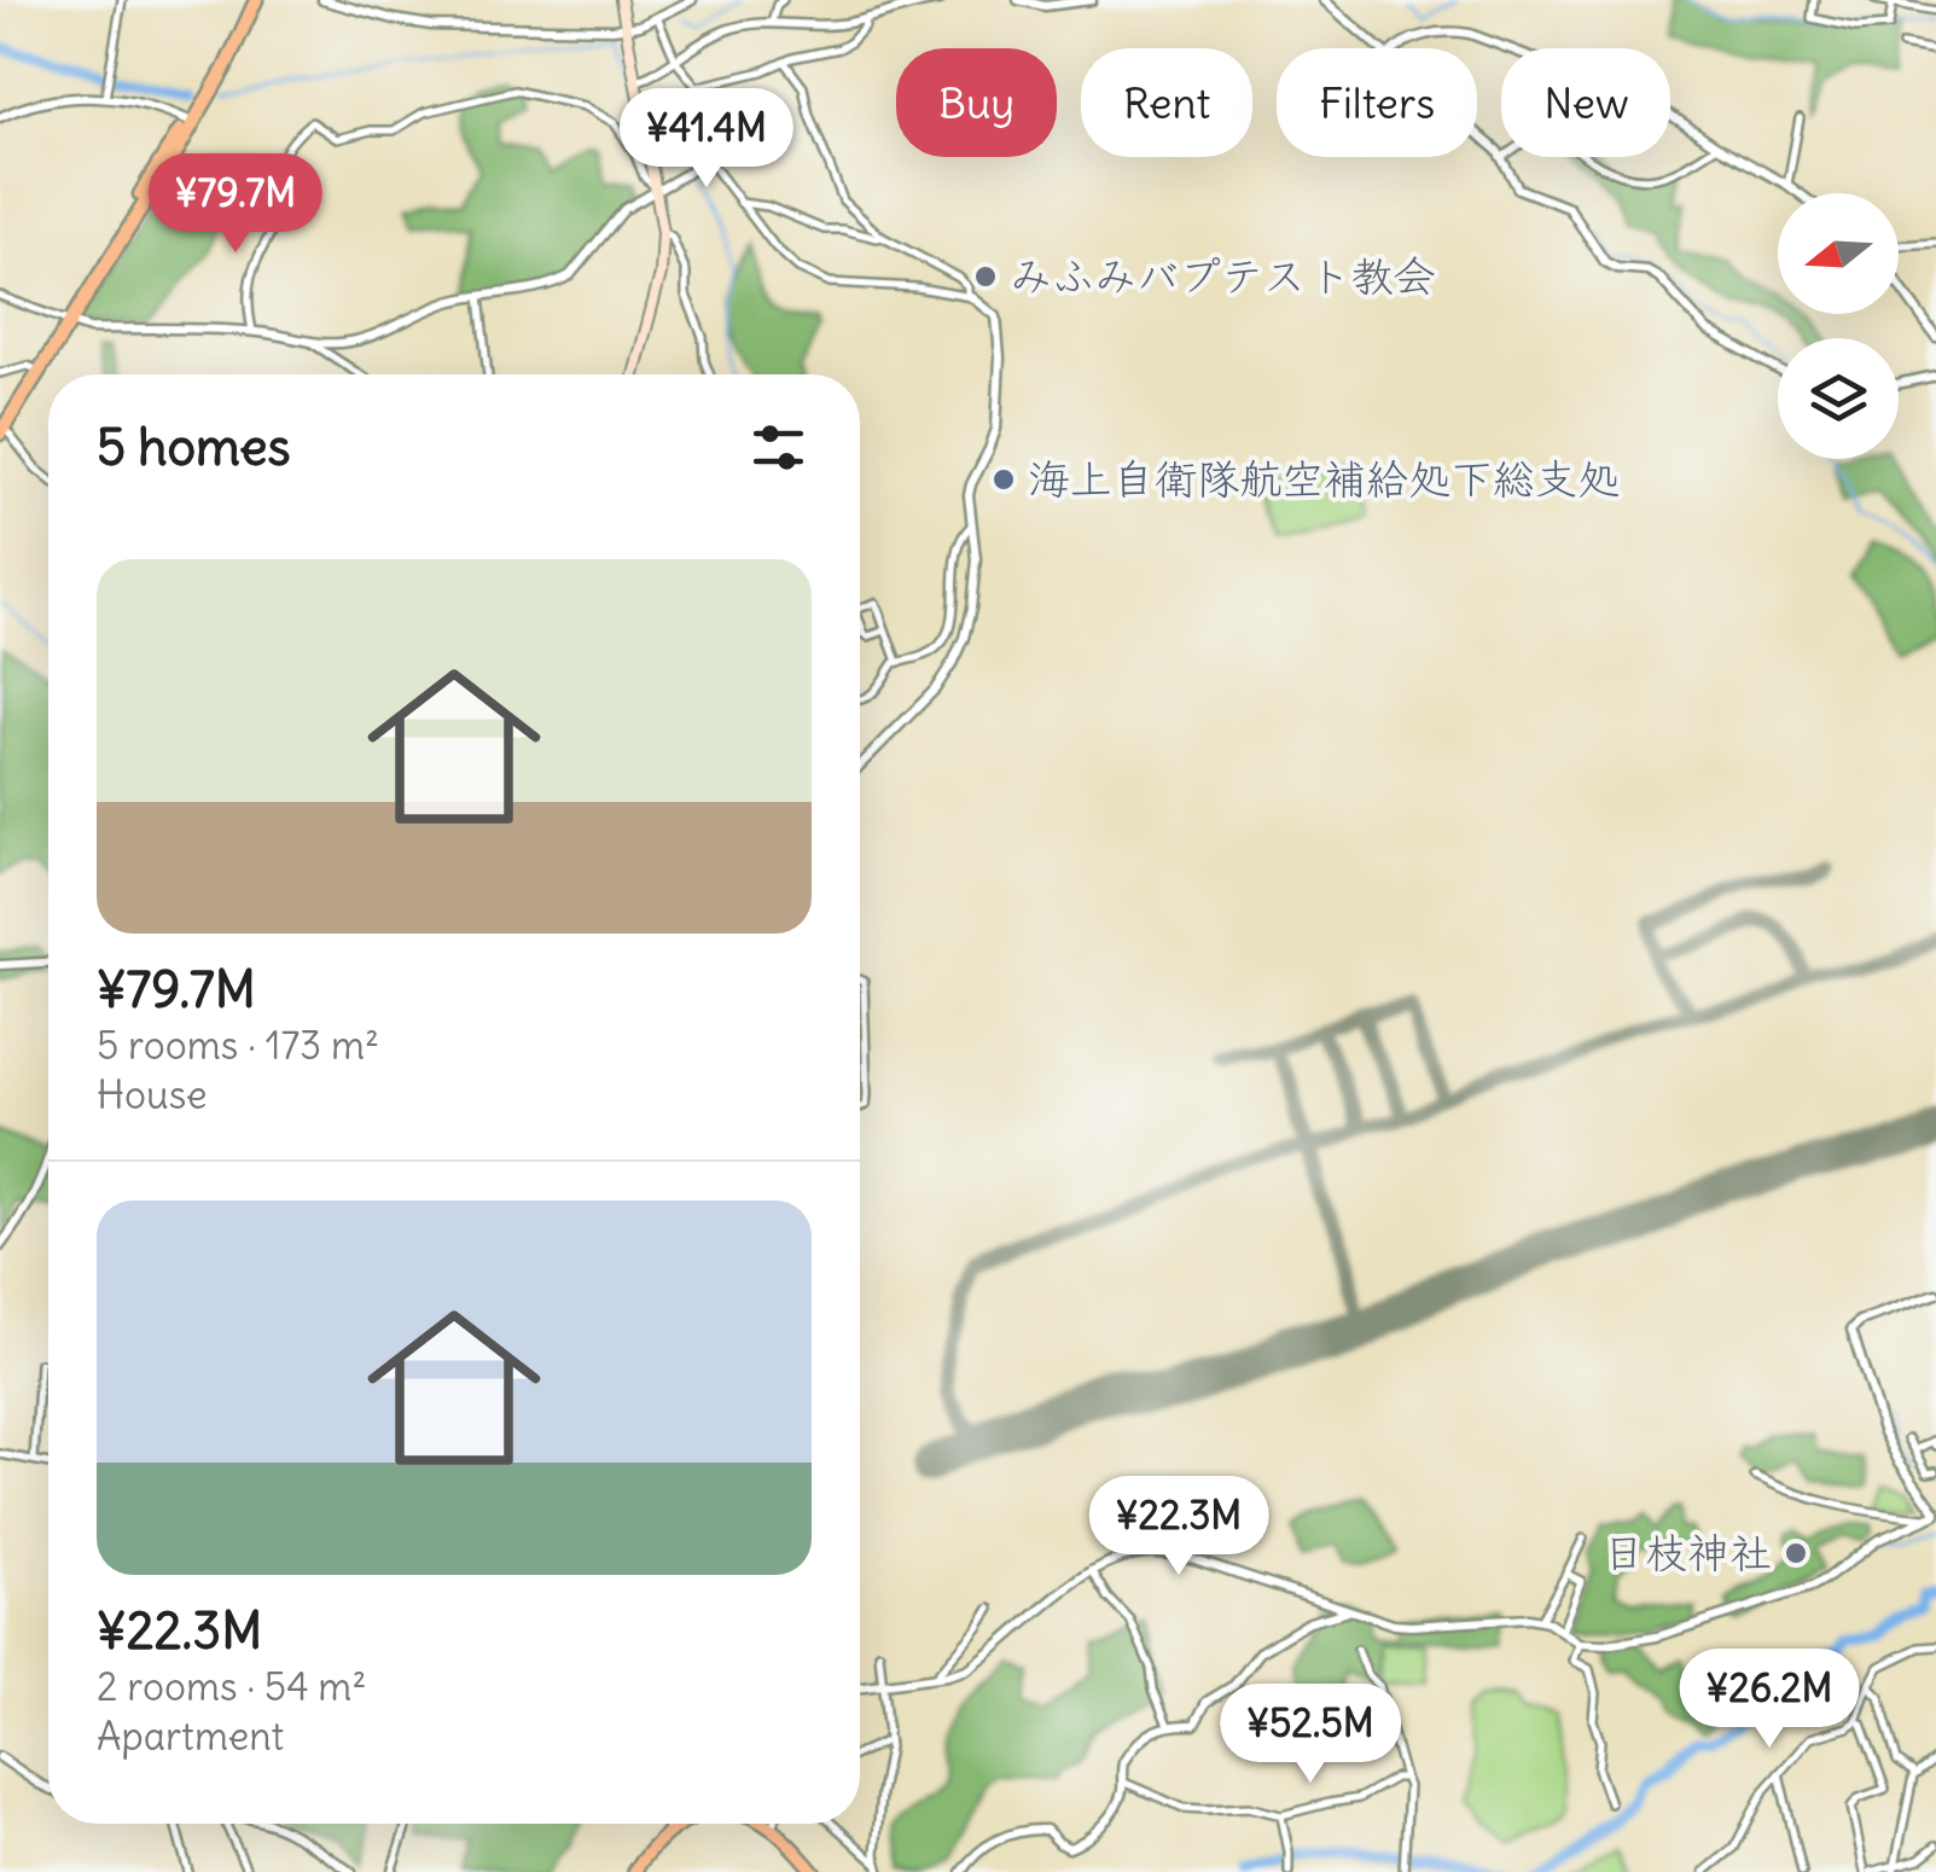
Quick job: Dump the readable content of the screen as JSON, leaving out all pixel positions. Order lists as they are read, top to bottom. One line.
{"places":["みふみバプテスト教会","海上自衛隊航空補給処下総支処","日枝神社"],"north":"left","page":{"chip":["Buy","Rent","Filters","New"],"price":["¥41.4M","¥79.7M","¥22.3M","¥26.2M","¥52.5M"],"heading":"5 homes","list":[{"name":"¥79.7M","note":"5 rooms · 173 m² · House"},{"name":"¥22.3M","note":"2 rooms · 54 m² · Apartment"}]}}
